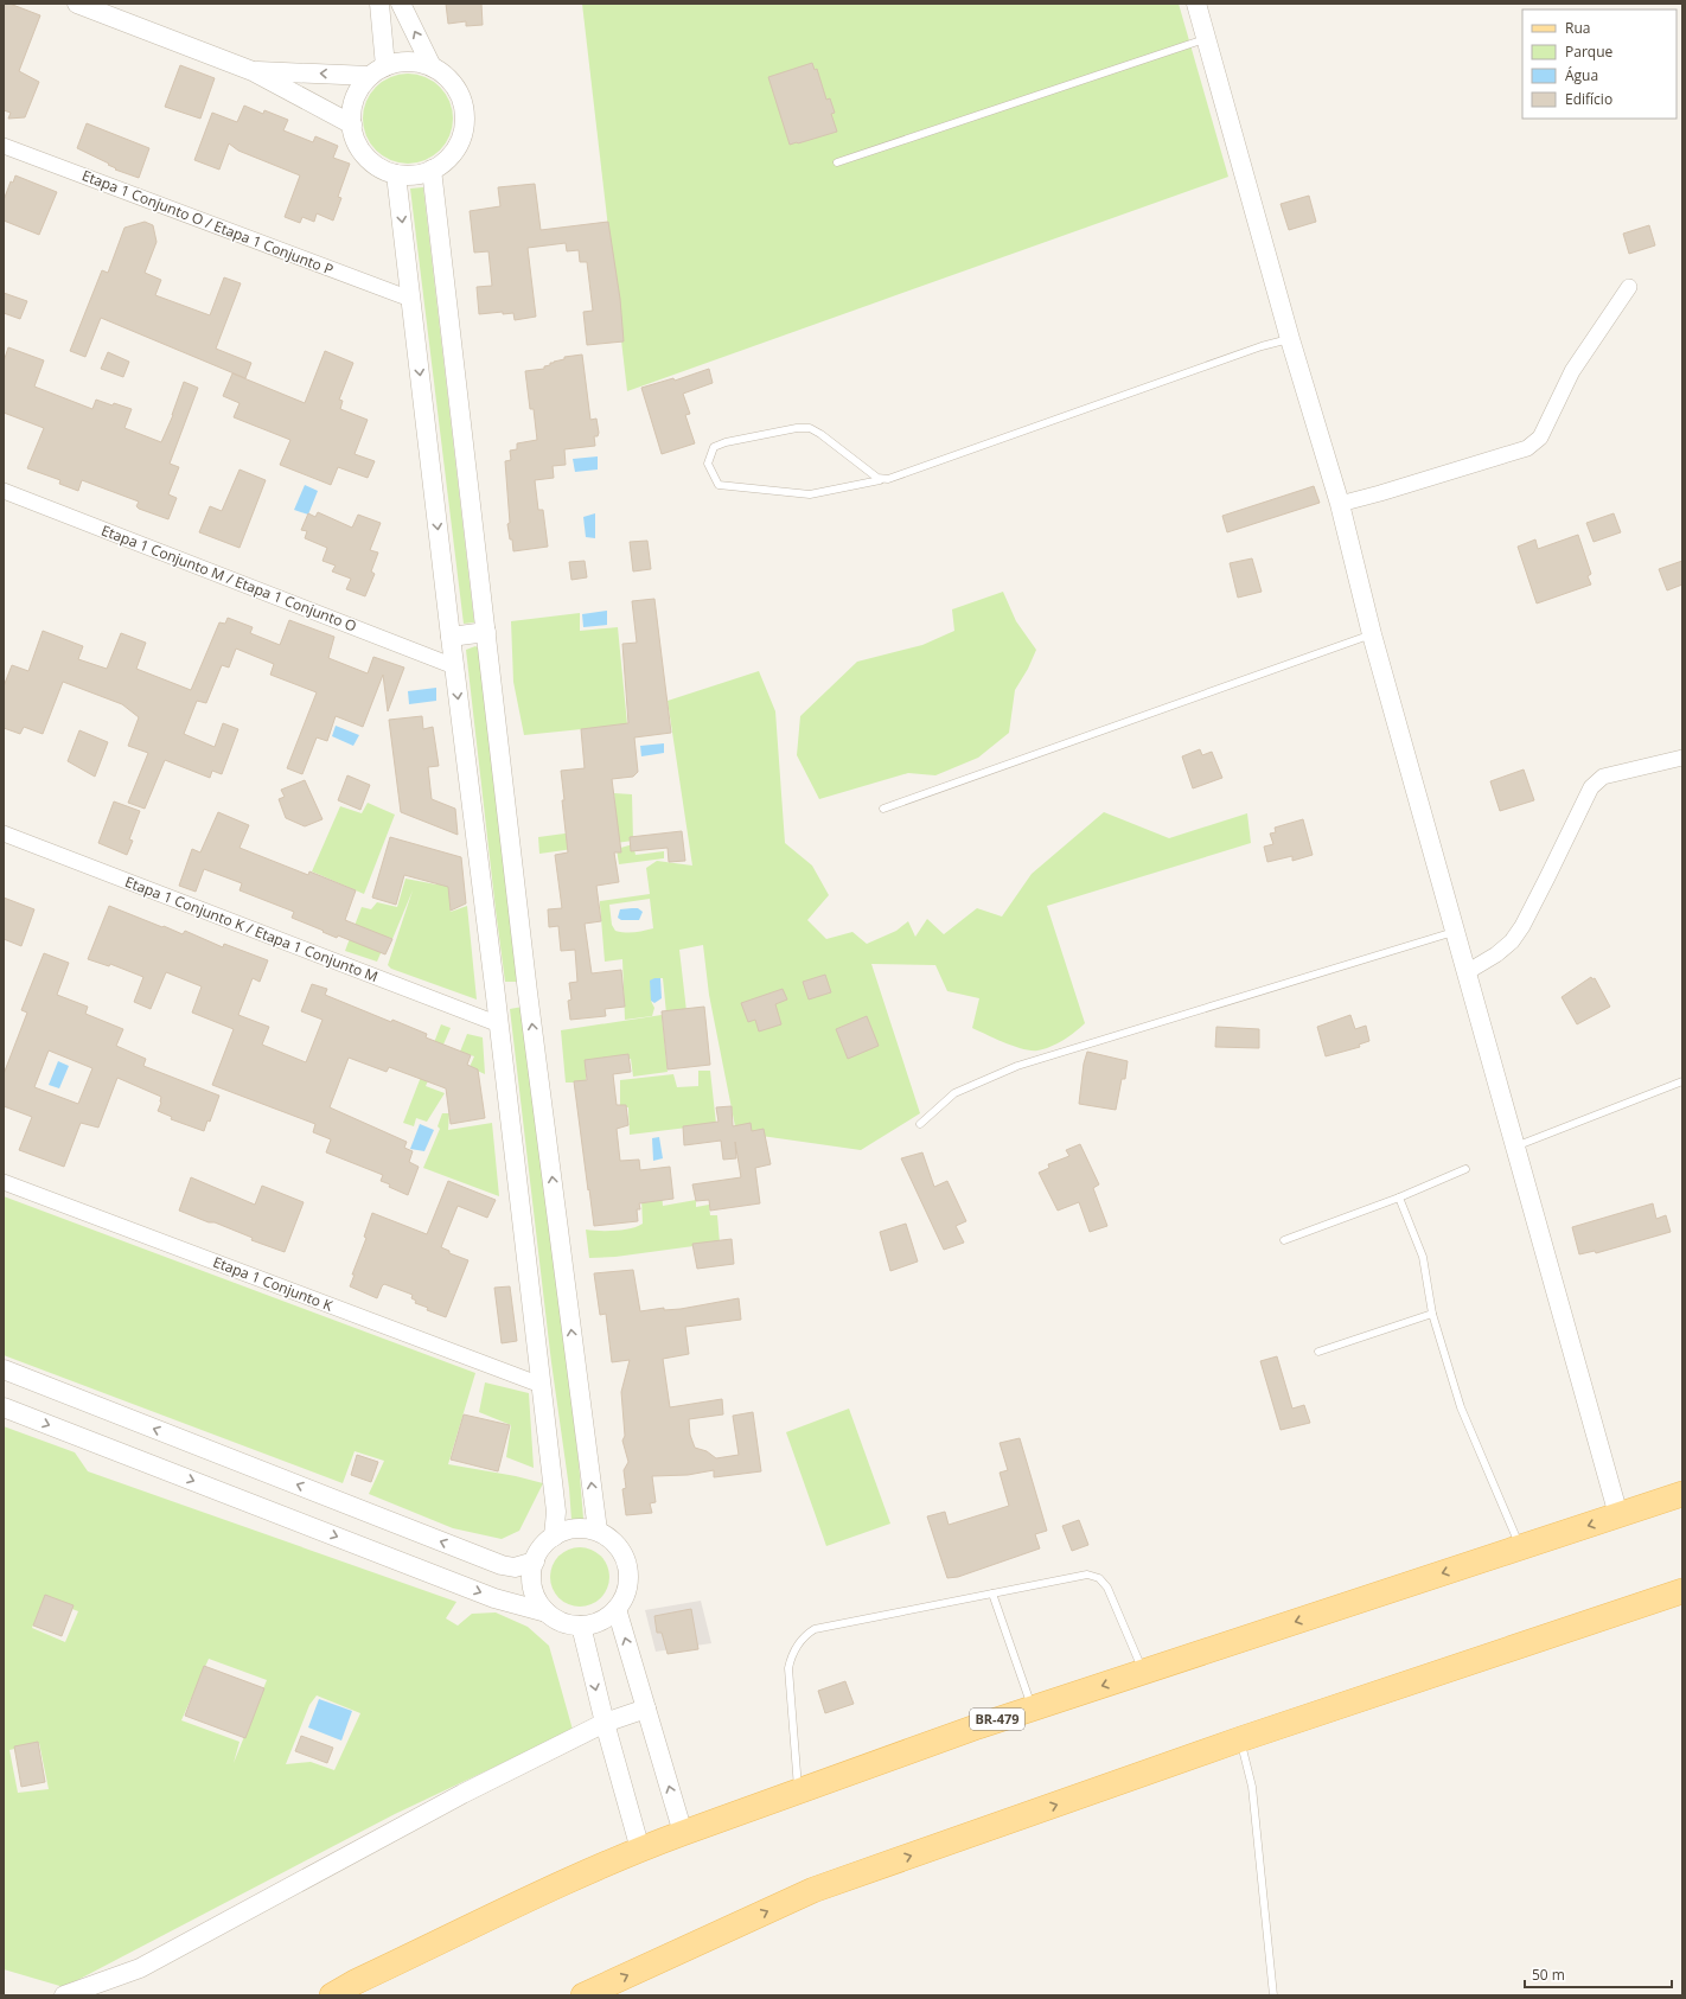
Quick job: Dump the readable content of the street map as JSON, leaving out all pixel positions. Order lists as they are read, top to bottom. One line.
{"streets":{"main road":["BR-479"],"street":["Etapa 1 Conjunto O / Etapa 1 Conjunto P","Etapa 1 Conjunto M / Etapa 1 Conjunto O","Etapa 1 Conjunto K / Etapa 1 Conjunto M","Etapa 1 Conjunto K"]},"legend":["Rua","Parque","Água","Edifício"],"scale_bar":"50 m"}
